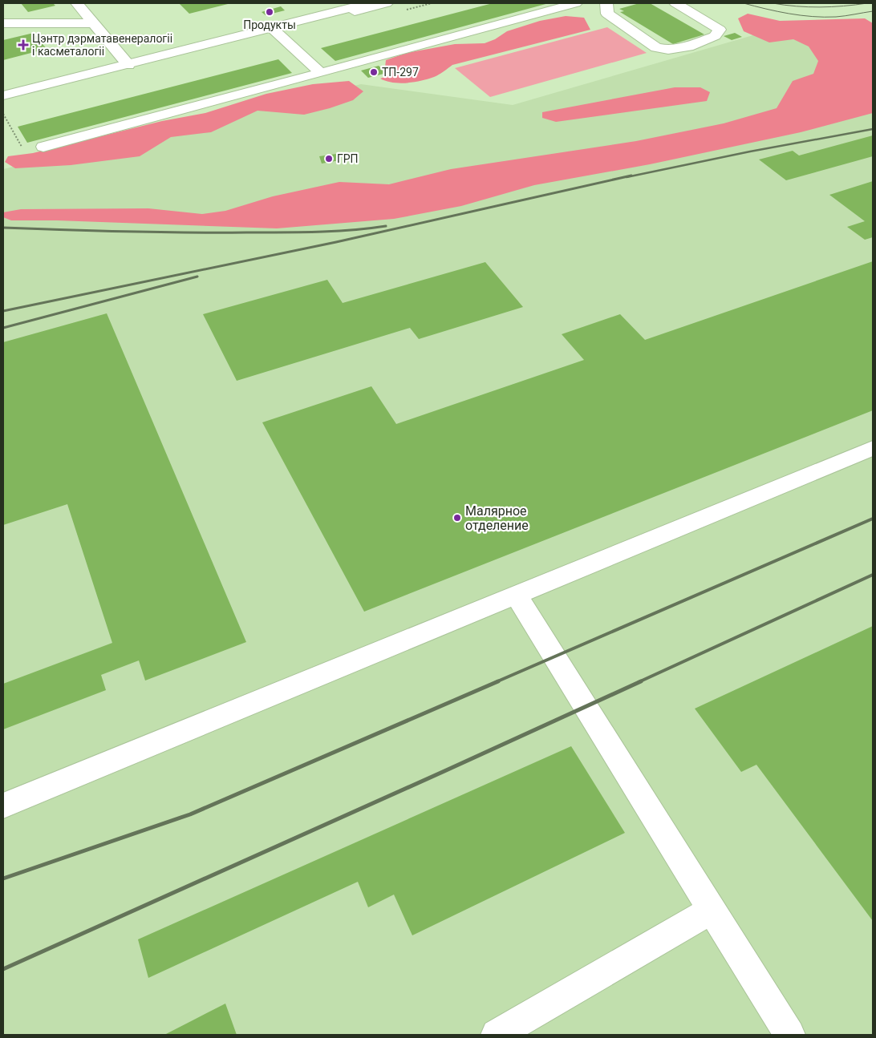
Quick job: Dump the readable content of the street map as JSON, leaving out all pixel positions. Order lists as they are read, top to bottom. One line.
{"places":{"other":["Продукты","ТП-297","ГРП","Малярное отделение"],"health":["Цэнтр дэрматавенералогіі і касметалогіі"]}}
